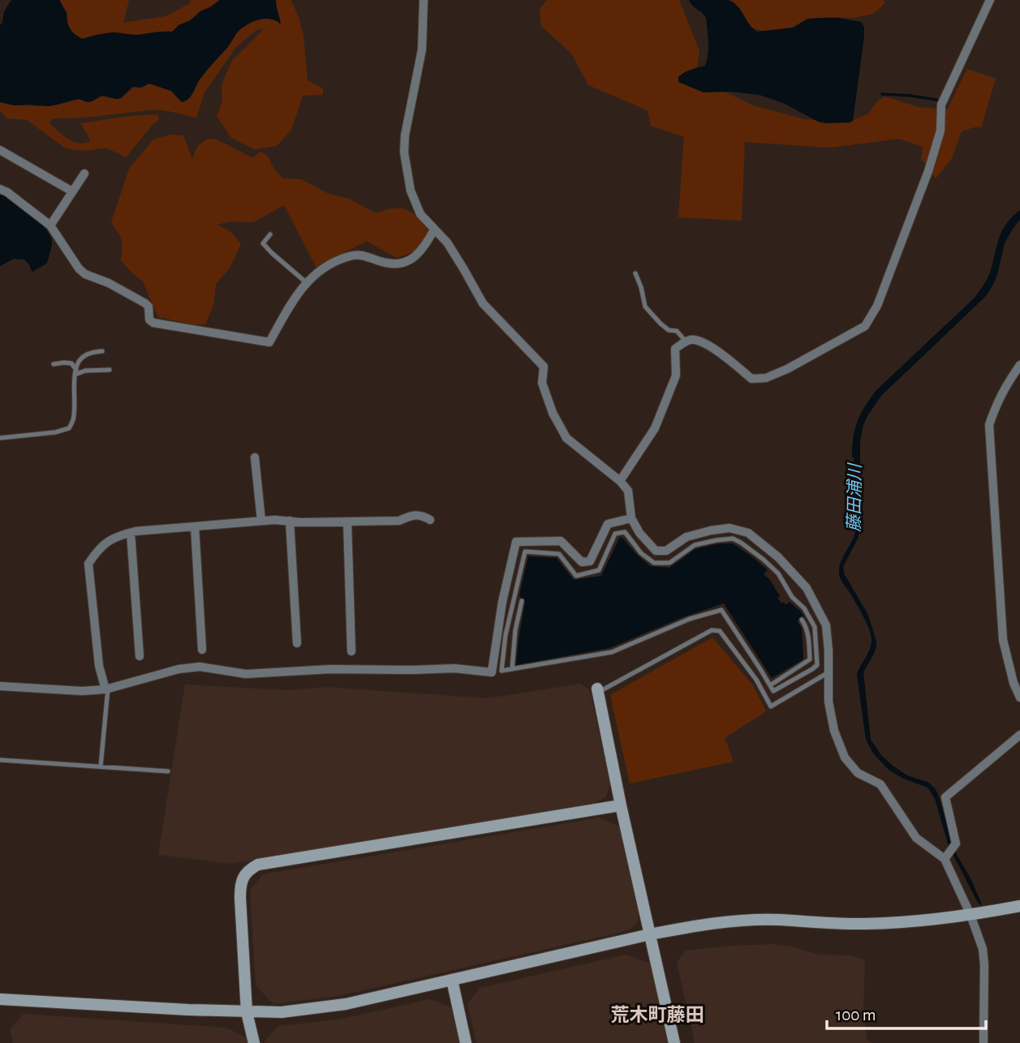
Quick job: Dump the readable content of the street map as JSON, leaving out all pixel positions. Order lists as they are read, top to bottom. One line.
{"districts":["荒木町藤田"],"water":["藤田浦川"],"scale_bar":"100 m"}
